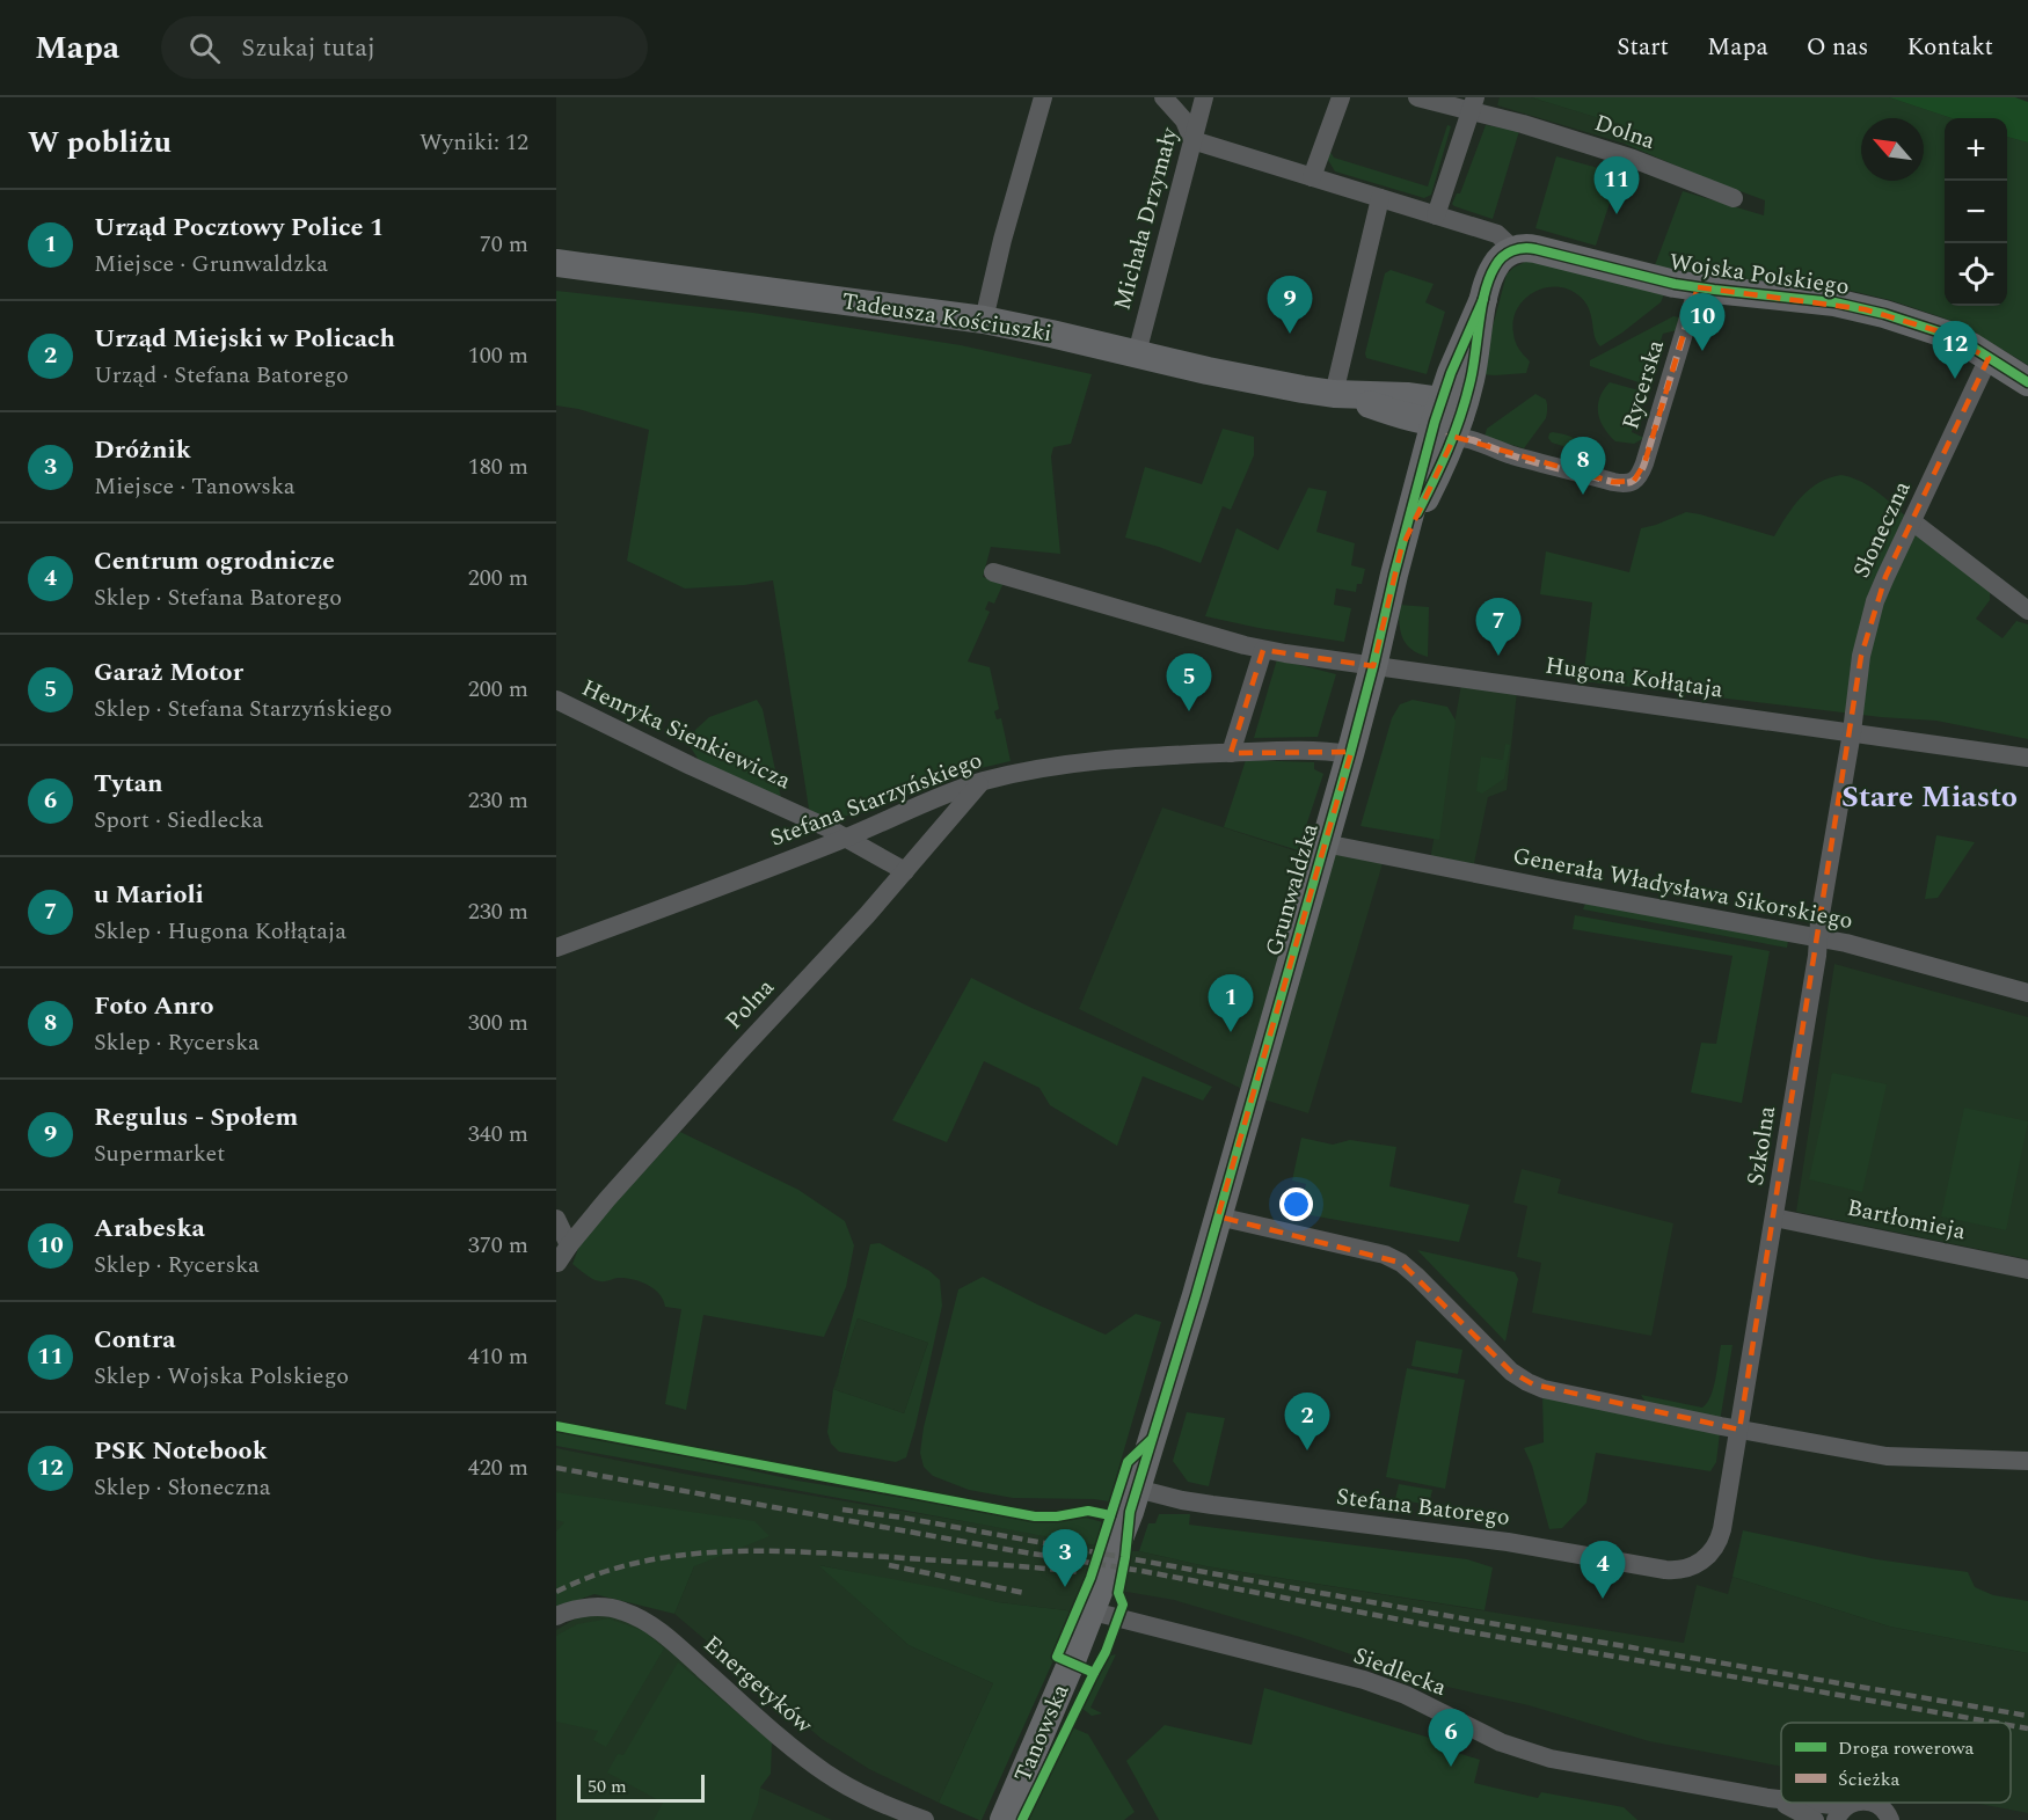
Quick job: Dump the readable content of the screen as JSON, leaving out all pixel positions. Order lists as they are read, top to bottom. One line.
{"streets":{"main road":["Wojska Polskiego","Tadeusza Kościuszki","Grunwaldzka","Tanowska"],"street":["Dolna","Michała Drzymały","Rycerska","Słoneczna","Hugona Kołłątaja","Henryka Sienkiewicza","Stefana Starzyńskiego","Generała Władysława Sikorskiego","Polna","Szkolna","Bartłomieja","Stefana Batorego","Siedlecka","Energetyków"]},"crossings":[["Michała Drzymały","Tadeusza Kościuszki"],["Wojska Polskiego","Rycerska"],["Wojska Polskiego","Słoneczna"],["Wojska Polskiego","Grunwaldzka"],["Tadeusza Kościuszki","Rycerska"],["Tadeusza Kościuszki","Grunwaldzka"],["Rycerska","Grunwaldzka"],["Słoneczna","Hugona Kołłątaja"],["Słoneczna","Szkolna"],["Hugona Kołłątaja","Grunwaldzka"],["Hugona Kołłątaja","Szkolna"],["Henryka Sienkiewicza","Stefana Starzyńskiego"],["Henryka Sienkiewicza","Polna"],["Stefana Starzyńskiego","Grunwaldzka"],["Stefana Starzyńskiego","Polna"],["Generała Władysława Sikorskiego","Grunwaldzka"],["Generała Władysława Sikorskiego","Szkolna"],["Grunwaldzka","Stefana Batorego"],["Grunwaldzka","Tanowska"],["Szkolna","Bartłomieja"],["Szkolna","Stefana Batorego"],["Stefana Batorego","Tanowska"],["Siedlecka","Tanowska"]],"districts":["Stare Miasto"],"legend":["Droga rowerowa","Ścieżka"],"scale_bar":"50 m","north":"top left","page":{"header":"Mapa","search":"Szukaj tutaj","nav":["Start","Mapa","O nas","Kontakt"],"heading":["W pobliżu","Wyniki: 12"],"map_buttons":["+","−"],"pins":["11","9","10","12","8","7","5","1","2","3","4","6"],"list":[{"mark":"1","name":"Urząd Pocztowy Police 1","note":"Miejsce · Grunwaldzka","value":"70 m"},{"mark":"2","name":"Urząd Miejski w Policach","note":"Urząd · Stefana Batorego","value":"100 m"},{"mark":"3","name":"Dróżnik","note":"Miejsce · Tanowska","value":"180 m"},{"mark":"4","name":"Centrum ogrodnicze","note":"Sklep · Stefana Batorego","value":"200 m"},{"mark":"5","name":"Garaż Motor","note":"Sklep · Stefana Starzyńskiego","value":"200 m"},{"mark":"6","name":"Tytan","note":"Sport · Siedlecka","value":"230 m"},{"mark":"7","name":"u Marioli","note":"Sklep · Hugona Kołłątaja","value":"230 m"},{"mark":"8","name":"Foto Anro","note":"Sklep · Rycerska","value":"300 m"},{"mark":"9","name":"Regulus - Społem","note":"Supermarket","value":"340 m"},{"mark":"10","name":"Arabeska","note":"Sklep · Rycerska","value":"370 m"},{"mark":"11","name":"Contra","note":"Sklep · Wojska Polskiego","value":"410 m"},{"mark":"12","name":"PSK Notebook","note":"Sklep · Słoneczna","value":"420 m"}],"scale":"50 m"}}
